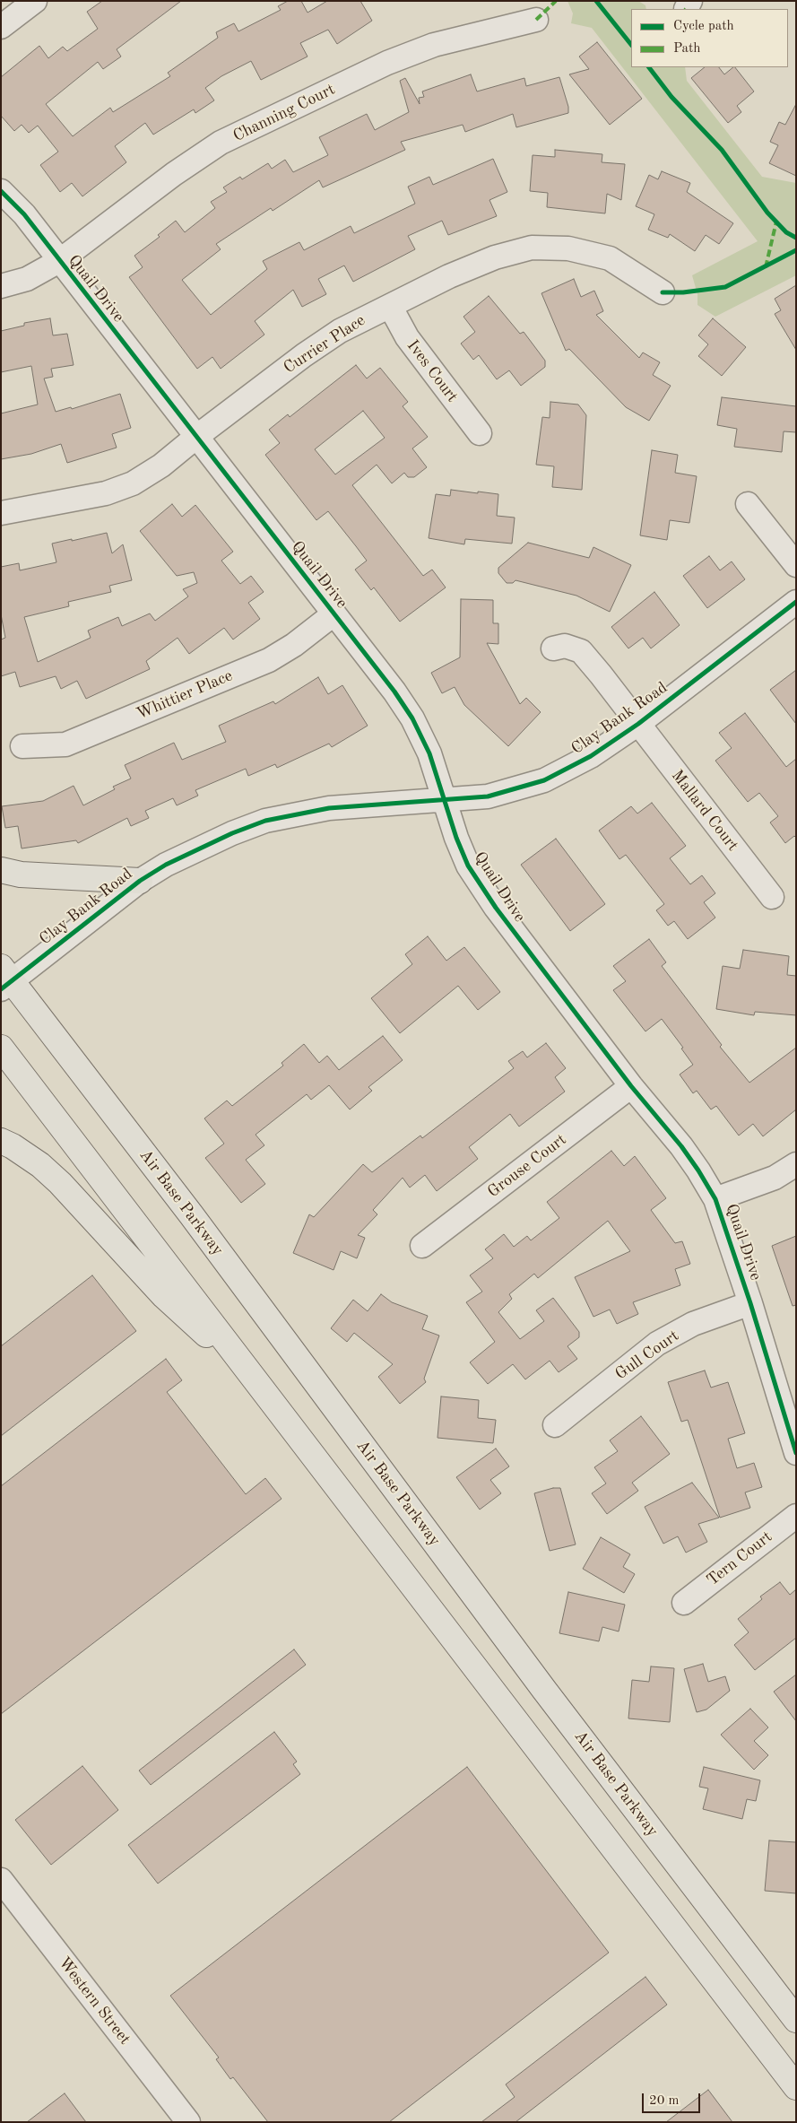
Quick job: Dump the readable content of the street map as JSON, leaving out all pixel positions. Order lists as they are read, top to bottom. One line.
{"streets":{"main road":["Air Base Parkway"],"street":["Channing Court","Quail Drive","Currier Place","Ives Court","Whittier Place","Clay Bank Road","Mallard Court","Grouse Court","Gull Court","Tern Court","Western Street"]},"crossings":[["Channing Court","Quail Drive"],["Quail Drive","Currier Place"],["Quail Drive","Whittier Place"],["Quail Drive","Clay Bank Road"],["Quail Drive","Grouse Court"],["Quail Drive","Gull Court"],["Currier Place","Ives Court"],["Clay Bank Road","Mallard Court"],["Clay Bank Road","Air Base Parkway"]],"legend":["Cycle path","Path"],"scale_bar":"20 m"}
